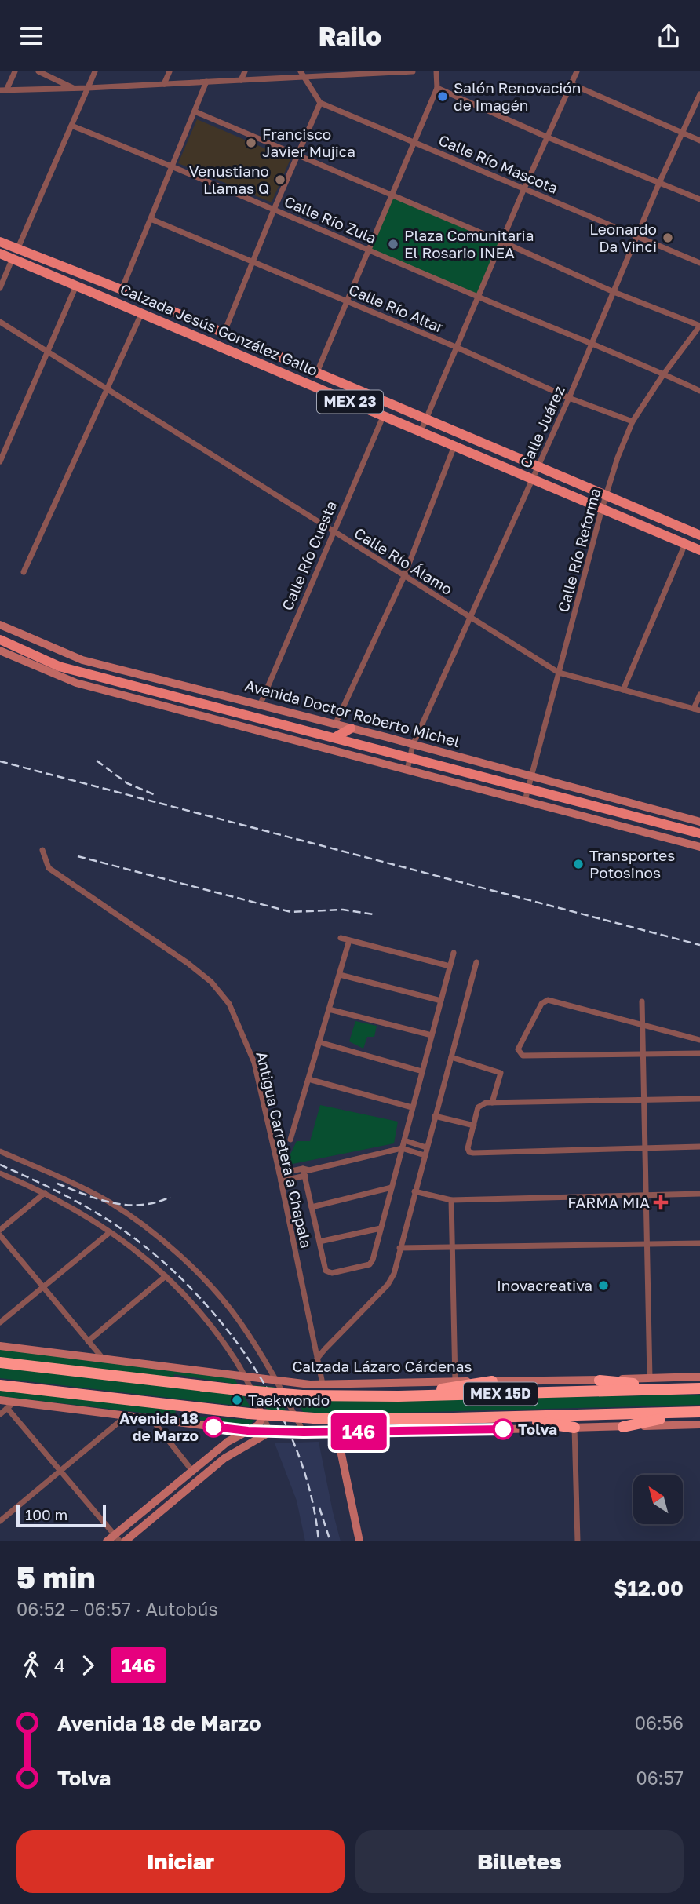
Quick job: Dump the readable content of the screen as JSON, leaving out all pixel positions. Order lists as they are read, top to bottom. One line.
{"streets":{"highway":["Calzada Lázaro Cárdenas","MEX 15D"],"main road":["Calzada Jesús González Gallo","MEX 23","Avenida Doctor Roberto Michel"],"street":["Calle Río Mascota","Calle Río Zula","Calle Río Altar","Calle Juárez","Calle Río Reforma","Calle Río Cuesta","Calle Río Álamo","Antigua Carretera a Chapala"]},"crossings":[["Calle Río Mascota","Calle Juárez"],["Calle Río Zula","Calle Juárez"],["Calle Río Zula","Calle Río Reforma"],["Calle Río Altar","Calle Juárez"],["Calle Río Altar","Calle Río Reforma"],["Calzada Jesús González Gallo","Calle Juárez"],["Calzada Jesús González Gallo","Calle Río Reforma"],["Calzada Jesús González Gallo","Calle Río Cuesta"],["Calle Juárez","Calle Río Álamo"],["Calle Juárez","Avenida Doctor Roberto Michel"],["Calle Río Reforma","Calle Río Álamo"],["Calle Río Reforma","Avenida Doctor Roberto Michel"],["Calle Río Cuesta","Calle Río Álamo"],["Calle Río Cuesta","Avenida Doctor Roberto Michel"],["Antigua Carretera a Chapala","Calzada Lázaro Cárdenas"]],"places":{"other":["Salón Renovación de Imagén","Francisco Javier Mujica","Venustiano Llamas Q","Leonardo Da Vinci","Plaza Comunitaria El Rosario INEA","Transportes Potosinos","Inovacreativa","Taekwondo","Avenida 18 de Marzo","Tolva"],"health":["FARMA MIA"]},"lines":["bus line 146"],"scale_bar":"100 m","north":"top left","page":{"header":"Railo","on_map":"146","scale":"100 m","heading":["5 min","06:52 – 06:57 · Autobús","$12.00"],"legs":["4","146"],"list":[{"name":"Avenida 18 de Marzo","value":"06:56"},{"name":"Tolva","value":"06:57"}],"buttons":["Iniciar","Billetes"]}}
